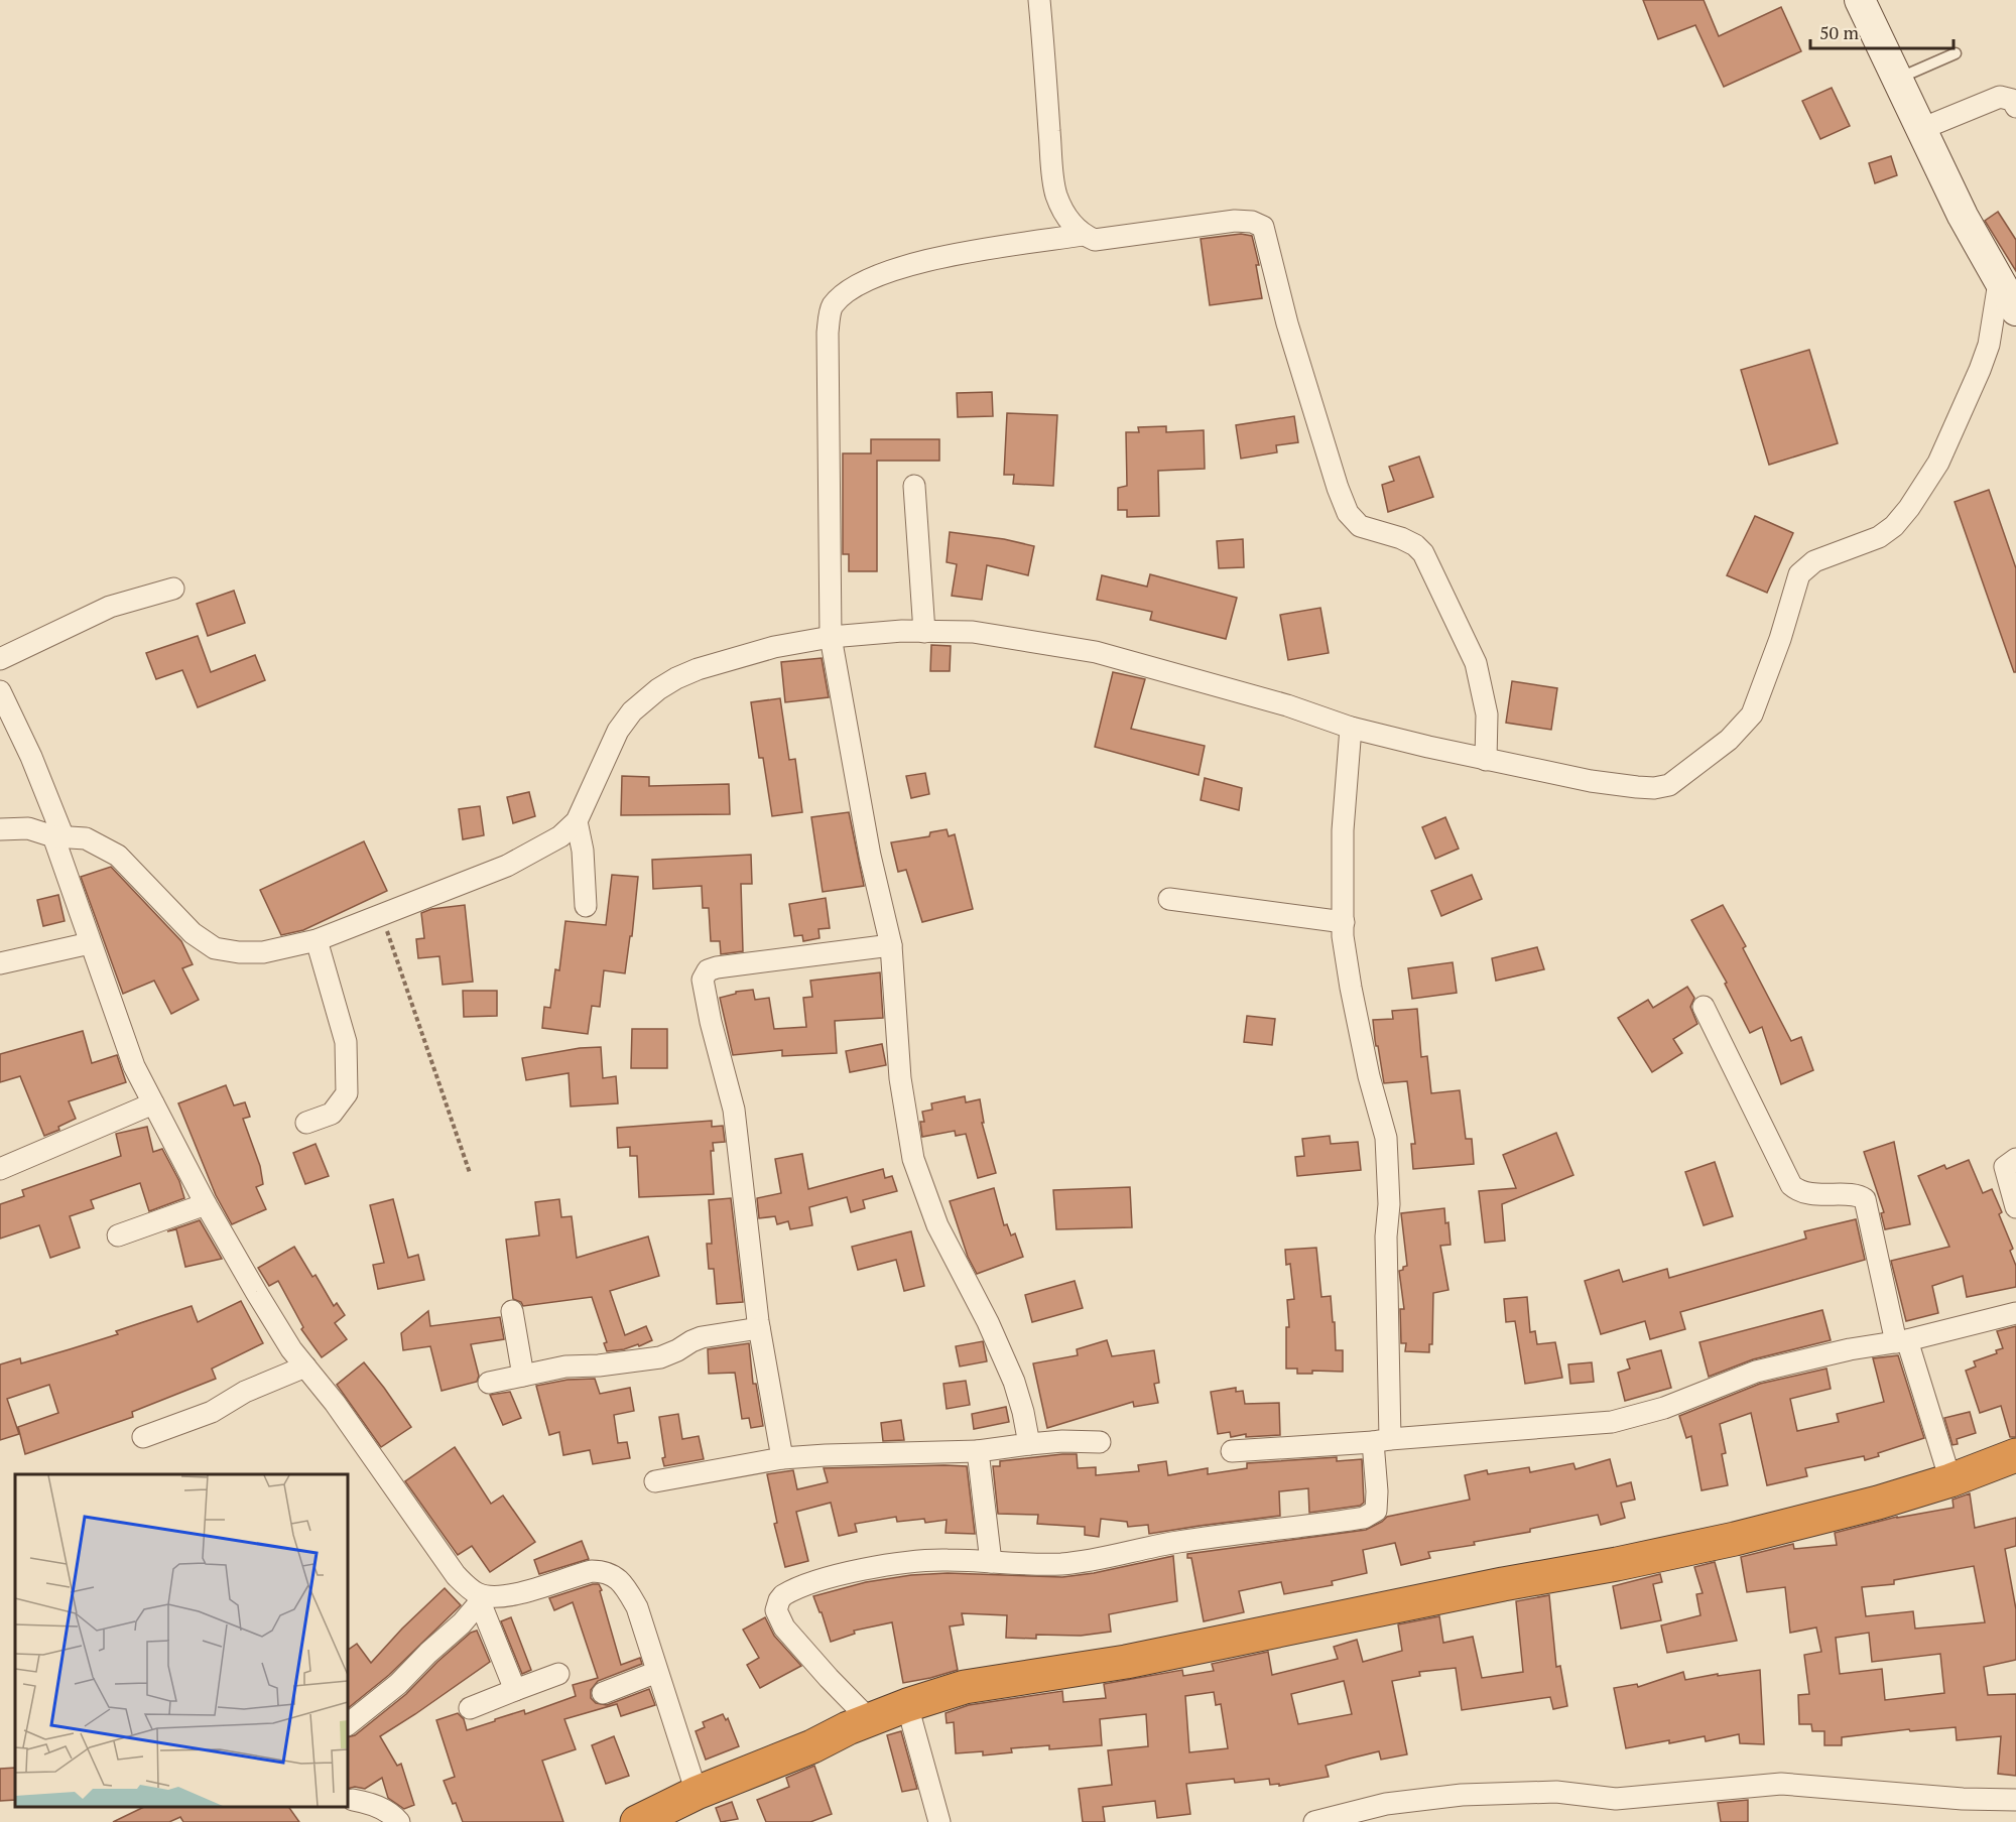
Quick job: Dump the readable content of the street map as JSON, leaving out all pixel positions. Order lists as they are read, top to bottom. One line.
{"scale_bar":"50 m"}
